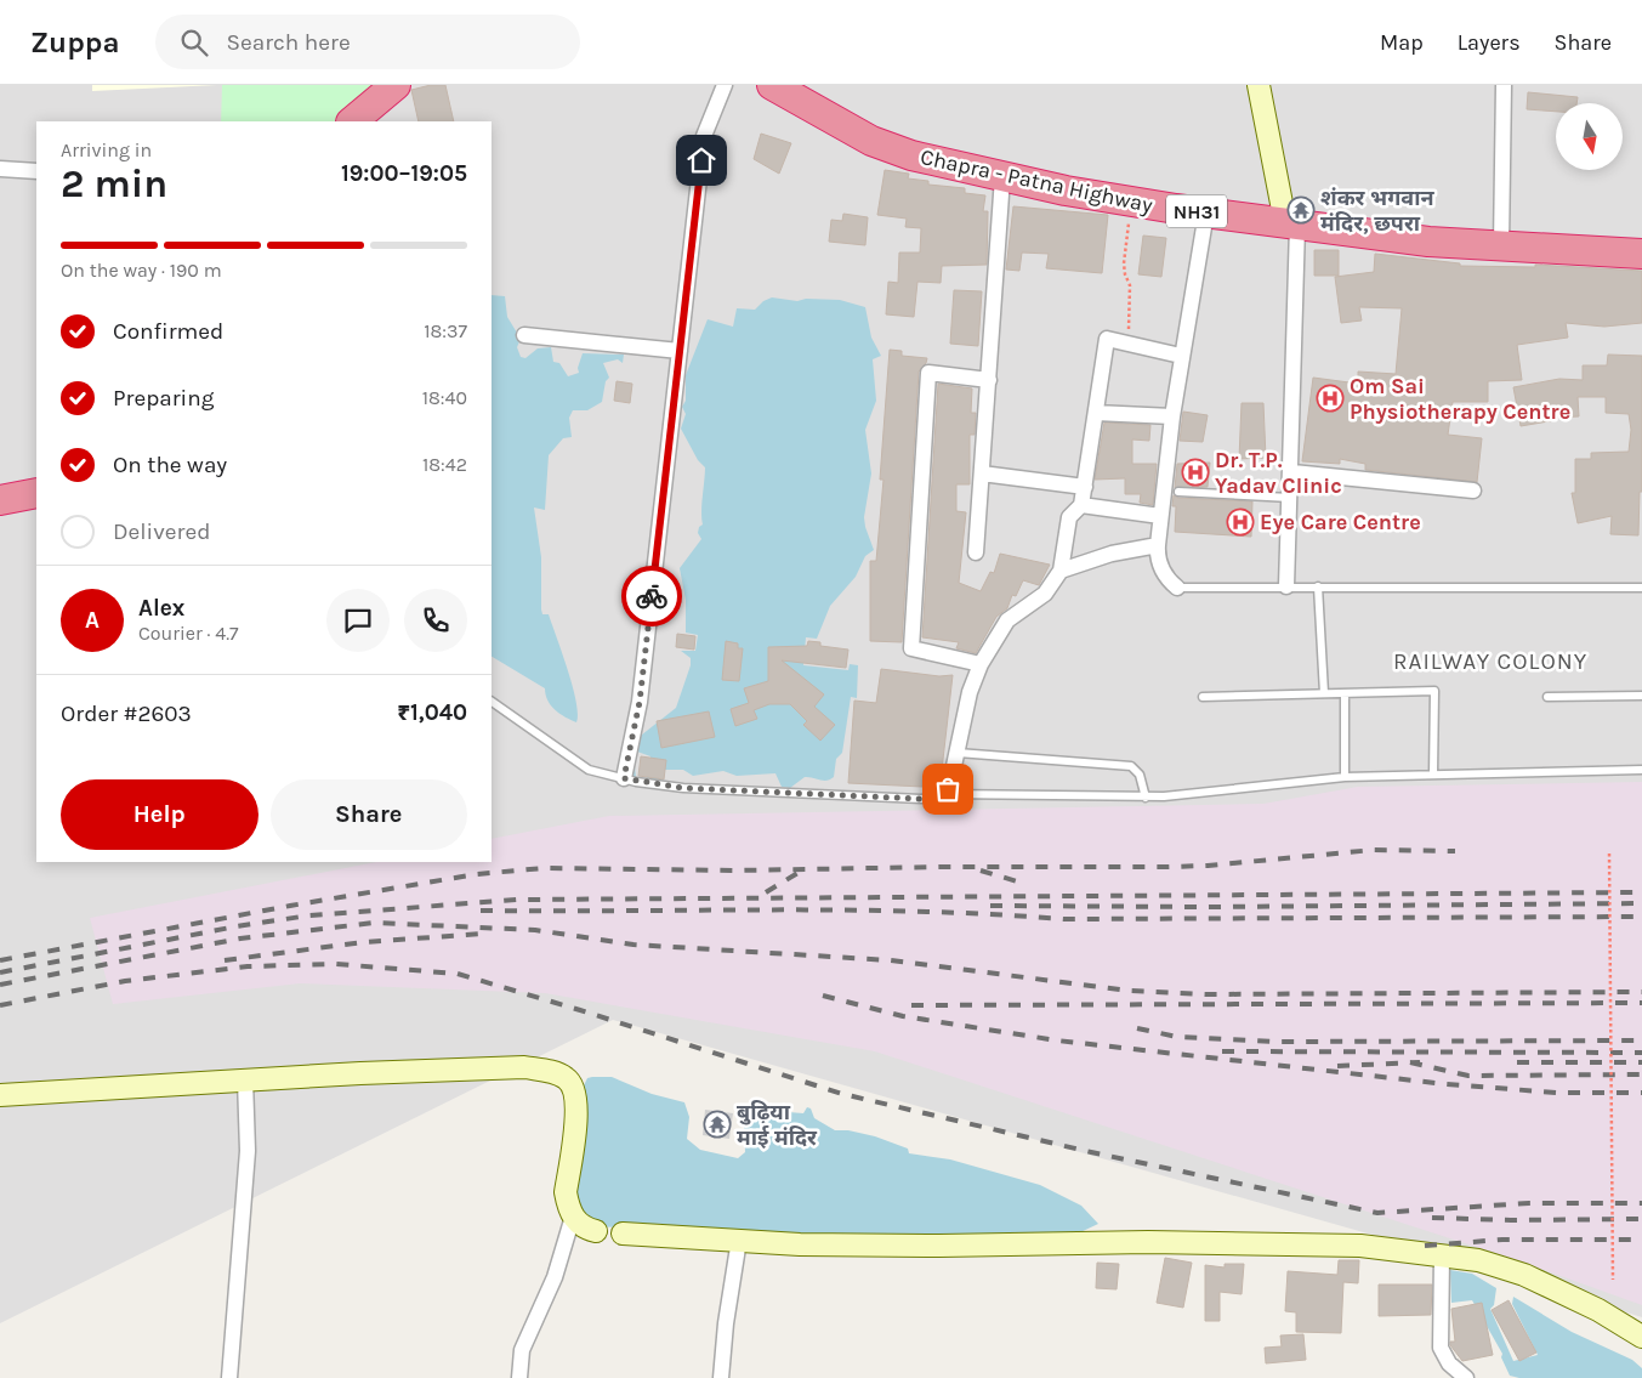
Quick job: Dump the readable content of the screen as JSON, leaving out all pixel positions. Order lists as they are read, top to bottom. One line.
{"streets":{"highway":["Chapra - Patna Highway","NH31"]},"districts":["RAILWAY COLONY"],"places":{"temple":["शंकर भगवान मंदिर, छपरा","बुढ़िया माई मंदिर"],"hospital":["Om Sai Physiotherapy Centre","Dr. T.P. Yadav Clinic","Eye Care Centre"]},"north":"bottom","page":{"header":"Zuppa","search":"Search here","nav":["Map","Layers","Share"],"heading":["2 min","Arriving in","19:00–19:05"],"panel":["Alex","Courier · 4.7","Order #2603","₹1,040"],"bar":"On the way · 190 m","list":[["Confirmed","18:37"],["Preparing","18:40"],["On the way","18:42"],"Delivered"],"round":"A","buttons":["Help","Share"]}}
